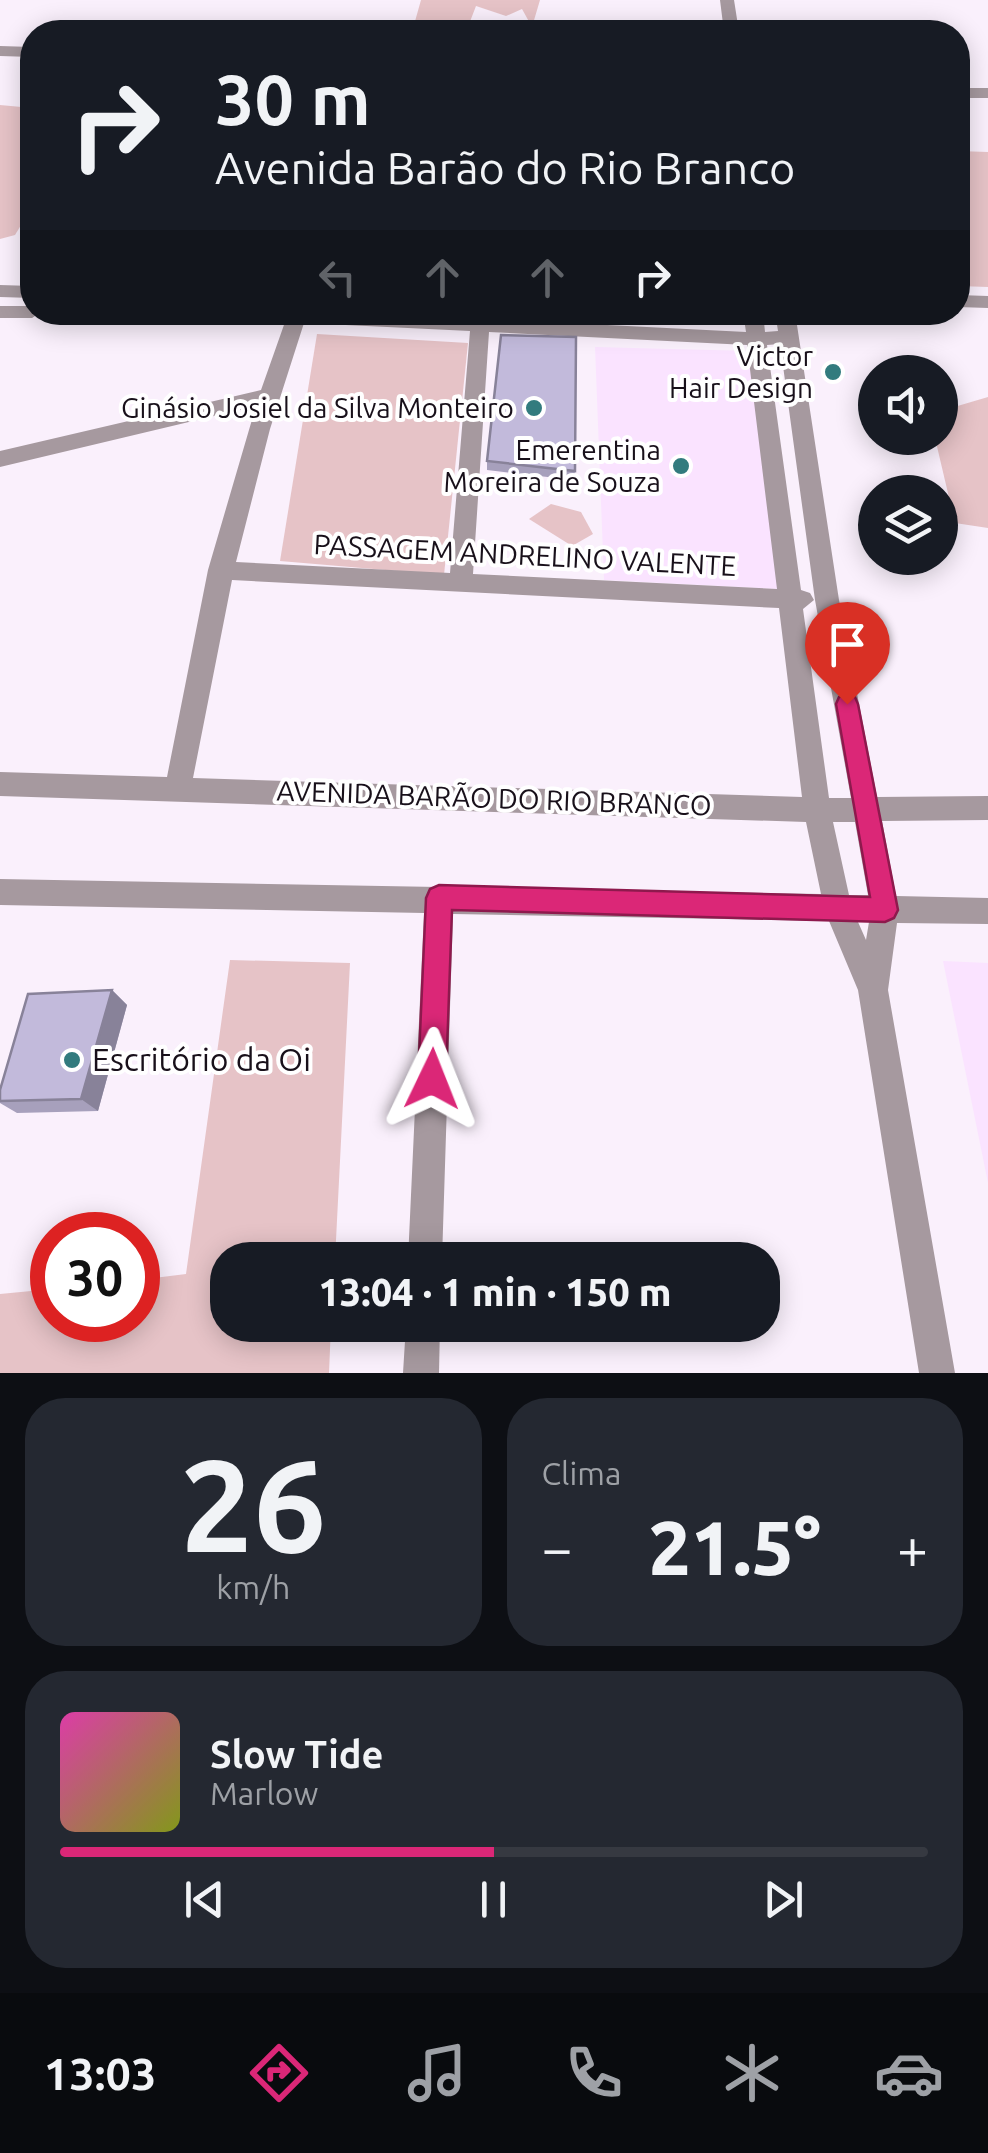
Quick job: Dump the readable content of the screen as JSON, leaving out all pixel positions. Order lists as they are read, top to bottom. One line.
{"streets":{"street":["PASSAGEM ANDRELINO VALENTE","AVENIDA BARÃO DO RIO BRANCO"]},"places":["Victor Hair Design","Ginásio Josiel da Silva Monteiro","Emerentina Moreira de Souza","Escritório da Oi"],"page":{"turn":["30 m","Avenida Barão do Rio Branco"],"limit":"30","trip":"13:04 · 1 min · 150 m","tile":[["26","km/h"],"Clima"],"heat":["−","21.5°","+"],"song":["Slow Tide","Marlow"],"tabs":"13:03"}}
